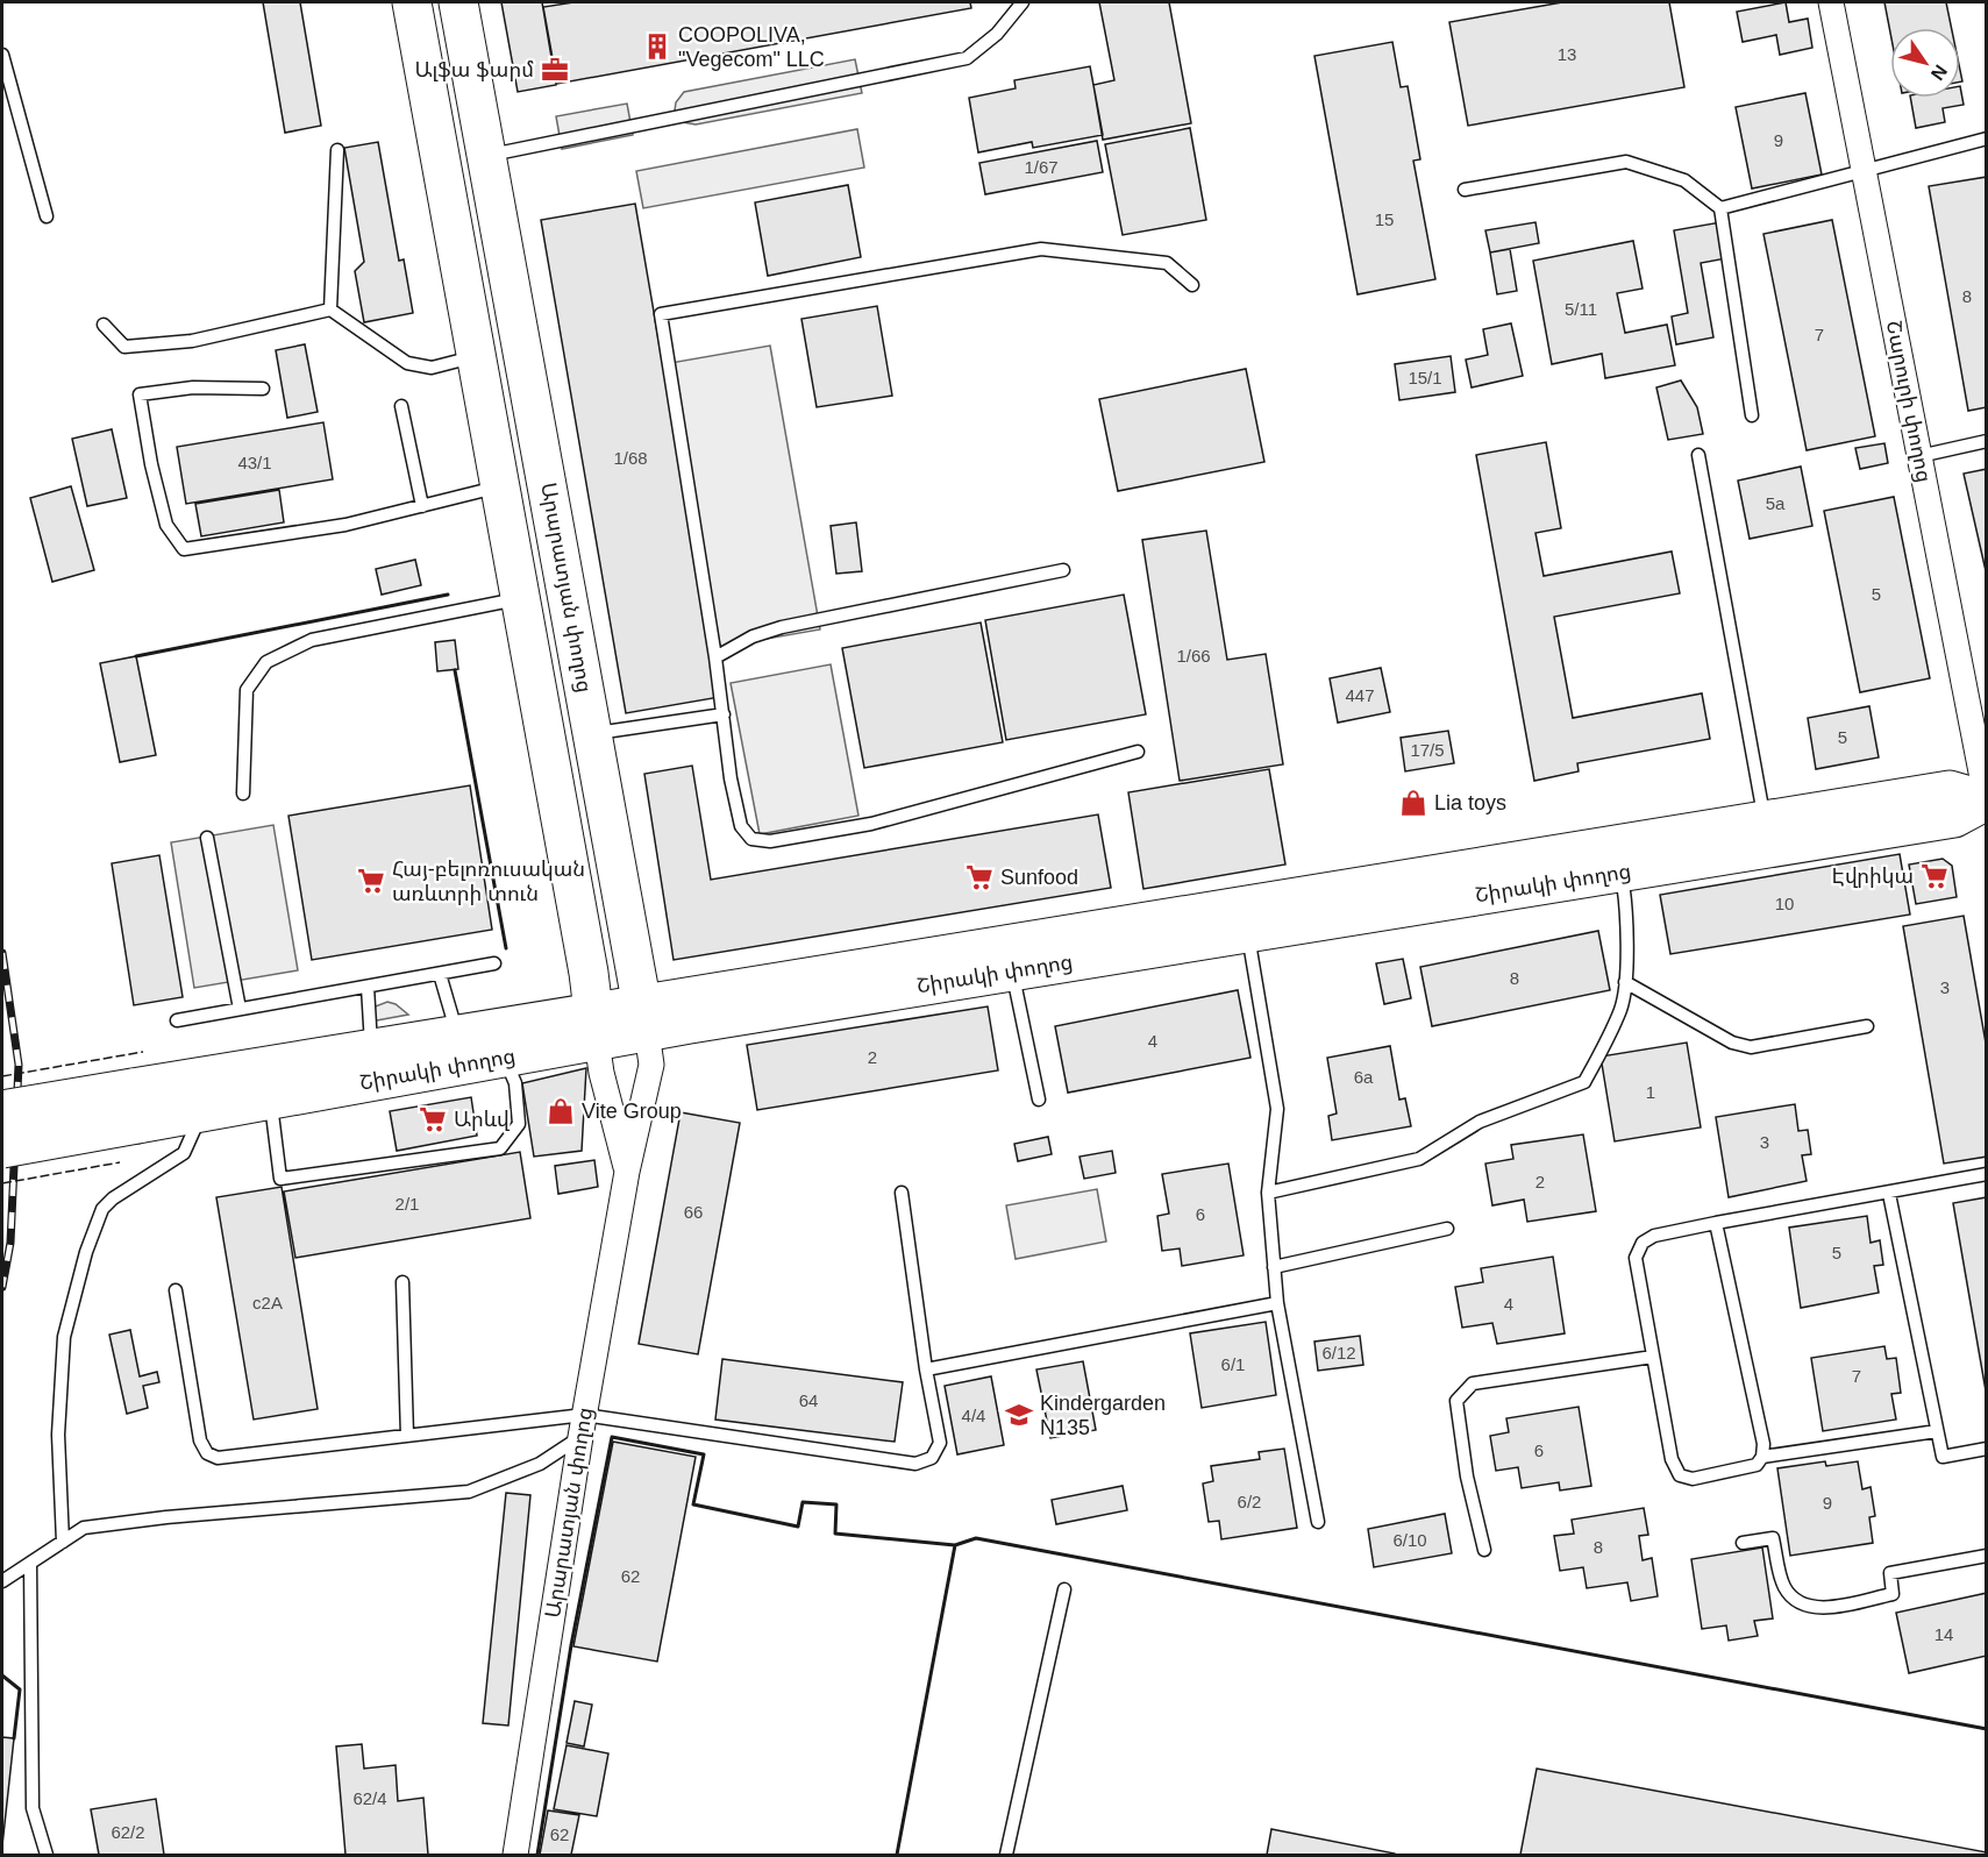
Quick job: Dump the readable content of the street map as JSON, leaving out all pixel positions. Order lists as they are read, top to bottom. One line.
{"streets":{"main road":["Արարատյան փողոց","Շիրակի փողոց"],"street":["Շարուրի փողոց"]},"crossings":[["Շարուրի փողոց","Շիրակի փողոց"],["Արարատյան փողոց","Շիրակի փողոց"]],"places":{"building":["COOPOLIVA, \"Vegecom\" LLC"],"office":["Ալֆա ֆարմ"],"shop":["Lia toys","Vite Group"],"supermarket":["Էվրիկա","Sunfood","Հայ-բելոռուսական առևտրի տուն","Արևվ"],"school or university":["Kindergarden N135"]},"house_numbers":["13","9","1/67","15","8","5/11","7","15/1","1/68","43/1","5a","5","1/66","447","5","17/5","10","8","3","4","2","6a","1","3","2","2/1","66","6","5","c2А","4","6/12","6/1","7","64","4/4","6","6/2","9","6/10","8","62","14","62/4","62/2","62"],"north":"bottom right"}
